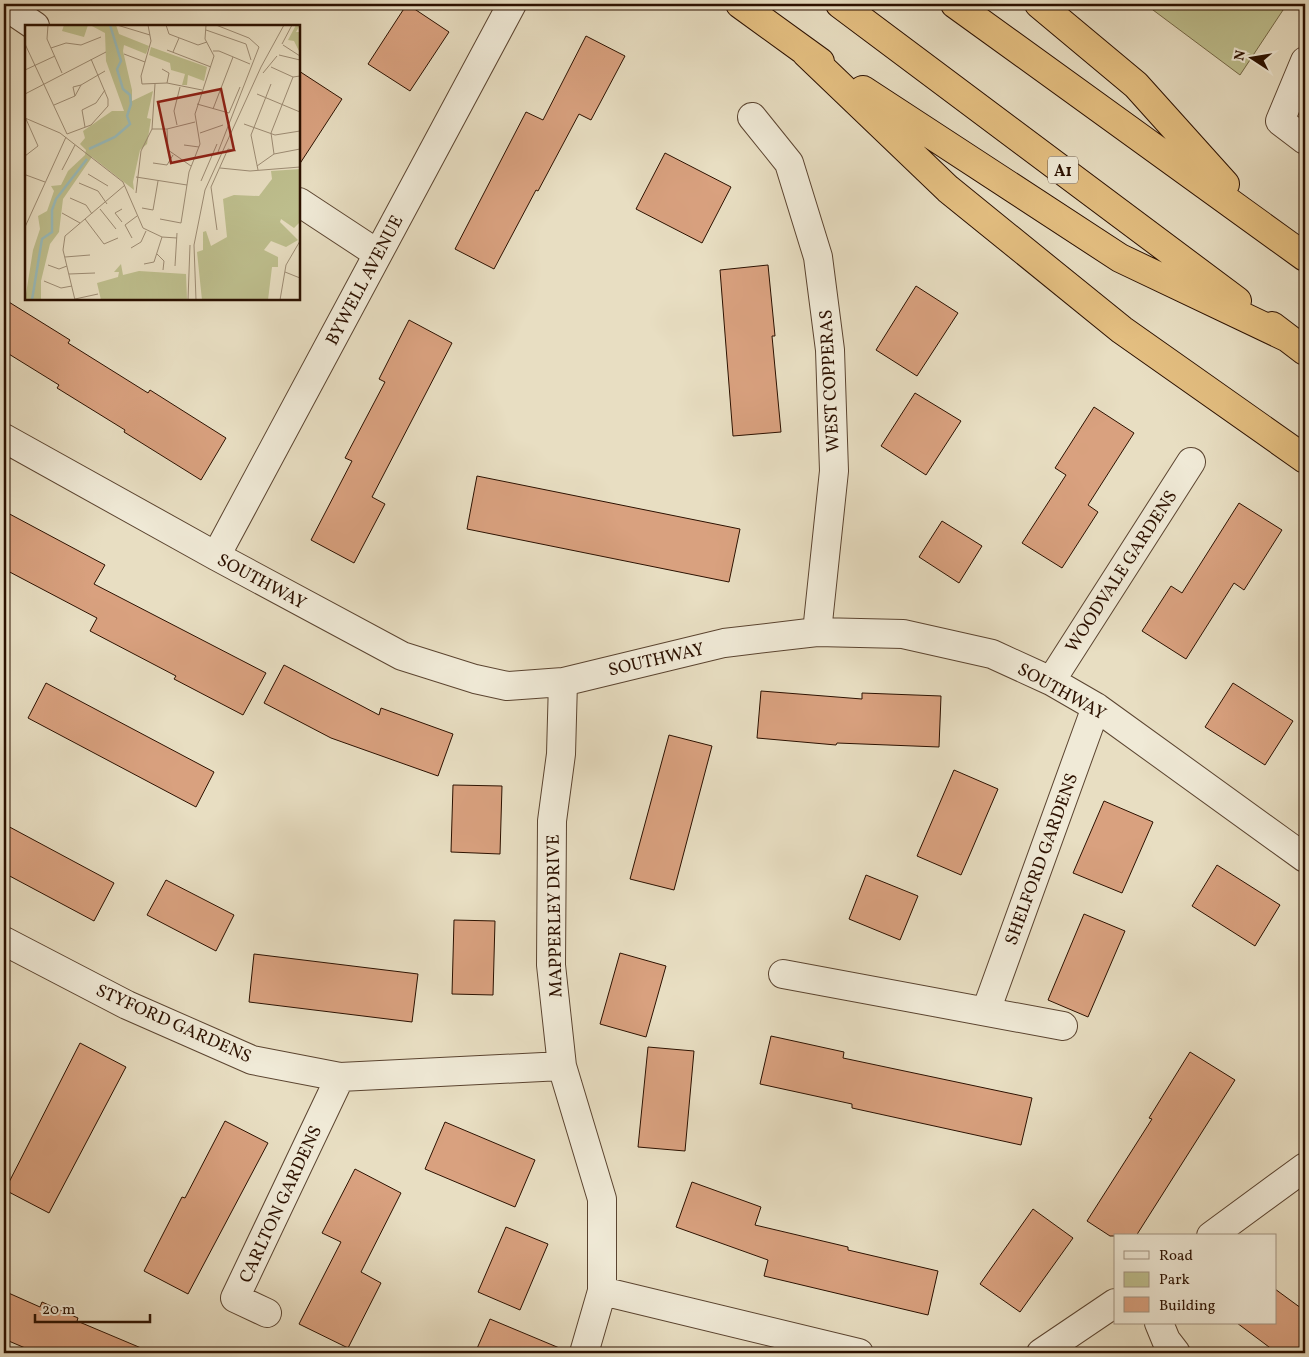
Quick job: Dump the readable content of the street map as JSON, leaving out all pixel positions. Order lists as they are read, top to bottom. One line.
{"streets":{"highway":["A1"],"street":["BYWELL AVENUE","WEST COPPERAS","WOODVALE GARDENS","SOUTHWAY","SHELFORD GARDENS","MAPPERLEY DRIVE","STYFORD GARDENS","CARLTON GARDENS"]},"crossings":[["BYWELL AVENUE","SOUTHWAY"],["WEST COPPERAS","SOUTHWAY"],["WOODVALE GARDENS","SOUTHWAY"],["SOUTHWAY","SHELFORD GARDENS"],["SOUTHWAY","MAPPERLEY DRIVE"],["MAPPERLEY DRIVE","STYFORD GARDENS"],["STYFORD GARDENS","CARLTON GARDENS"]],"legend":["Road","Park","Building"],"scale_bar":"20 m","north":"left"}
